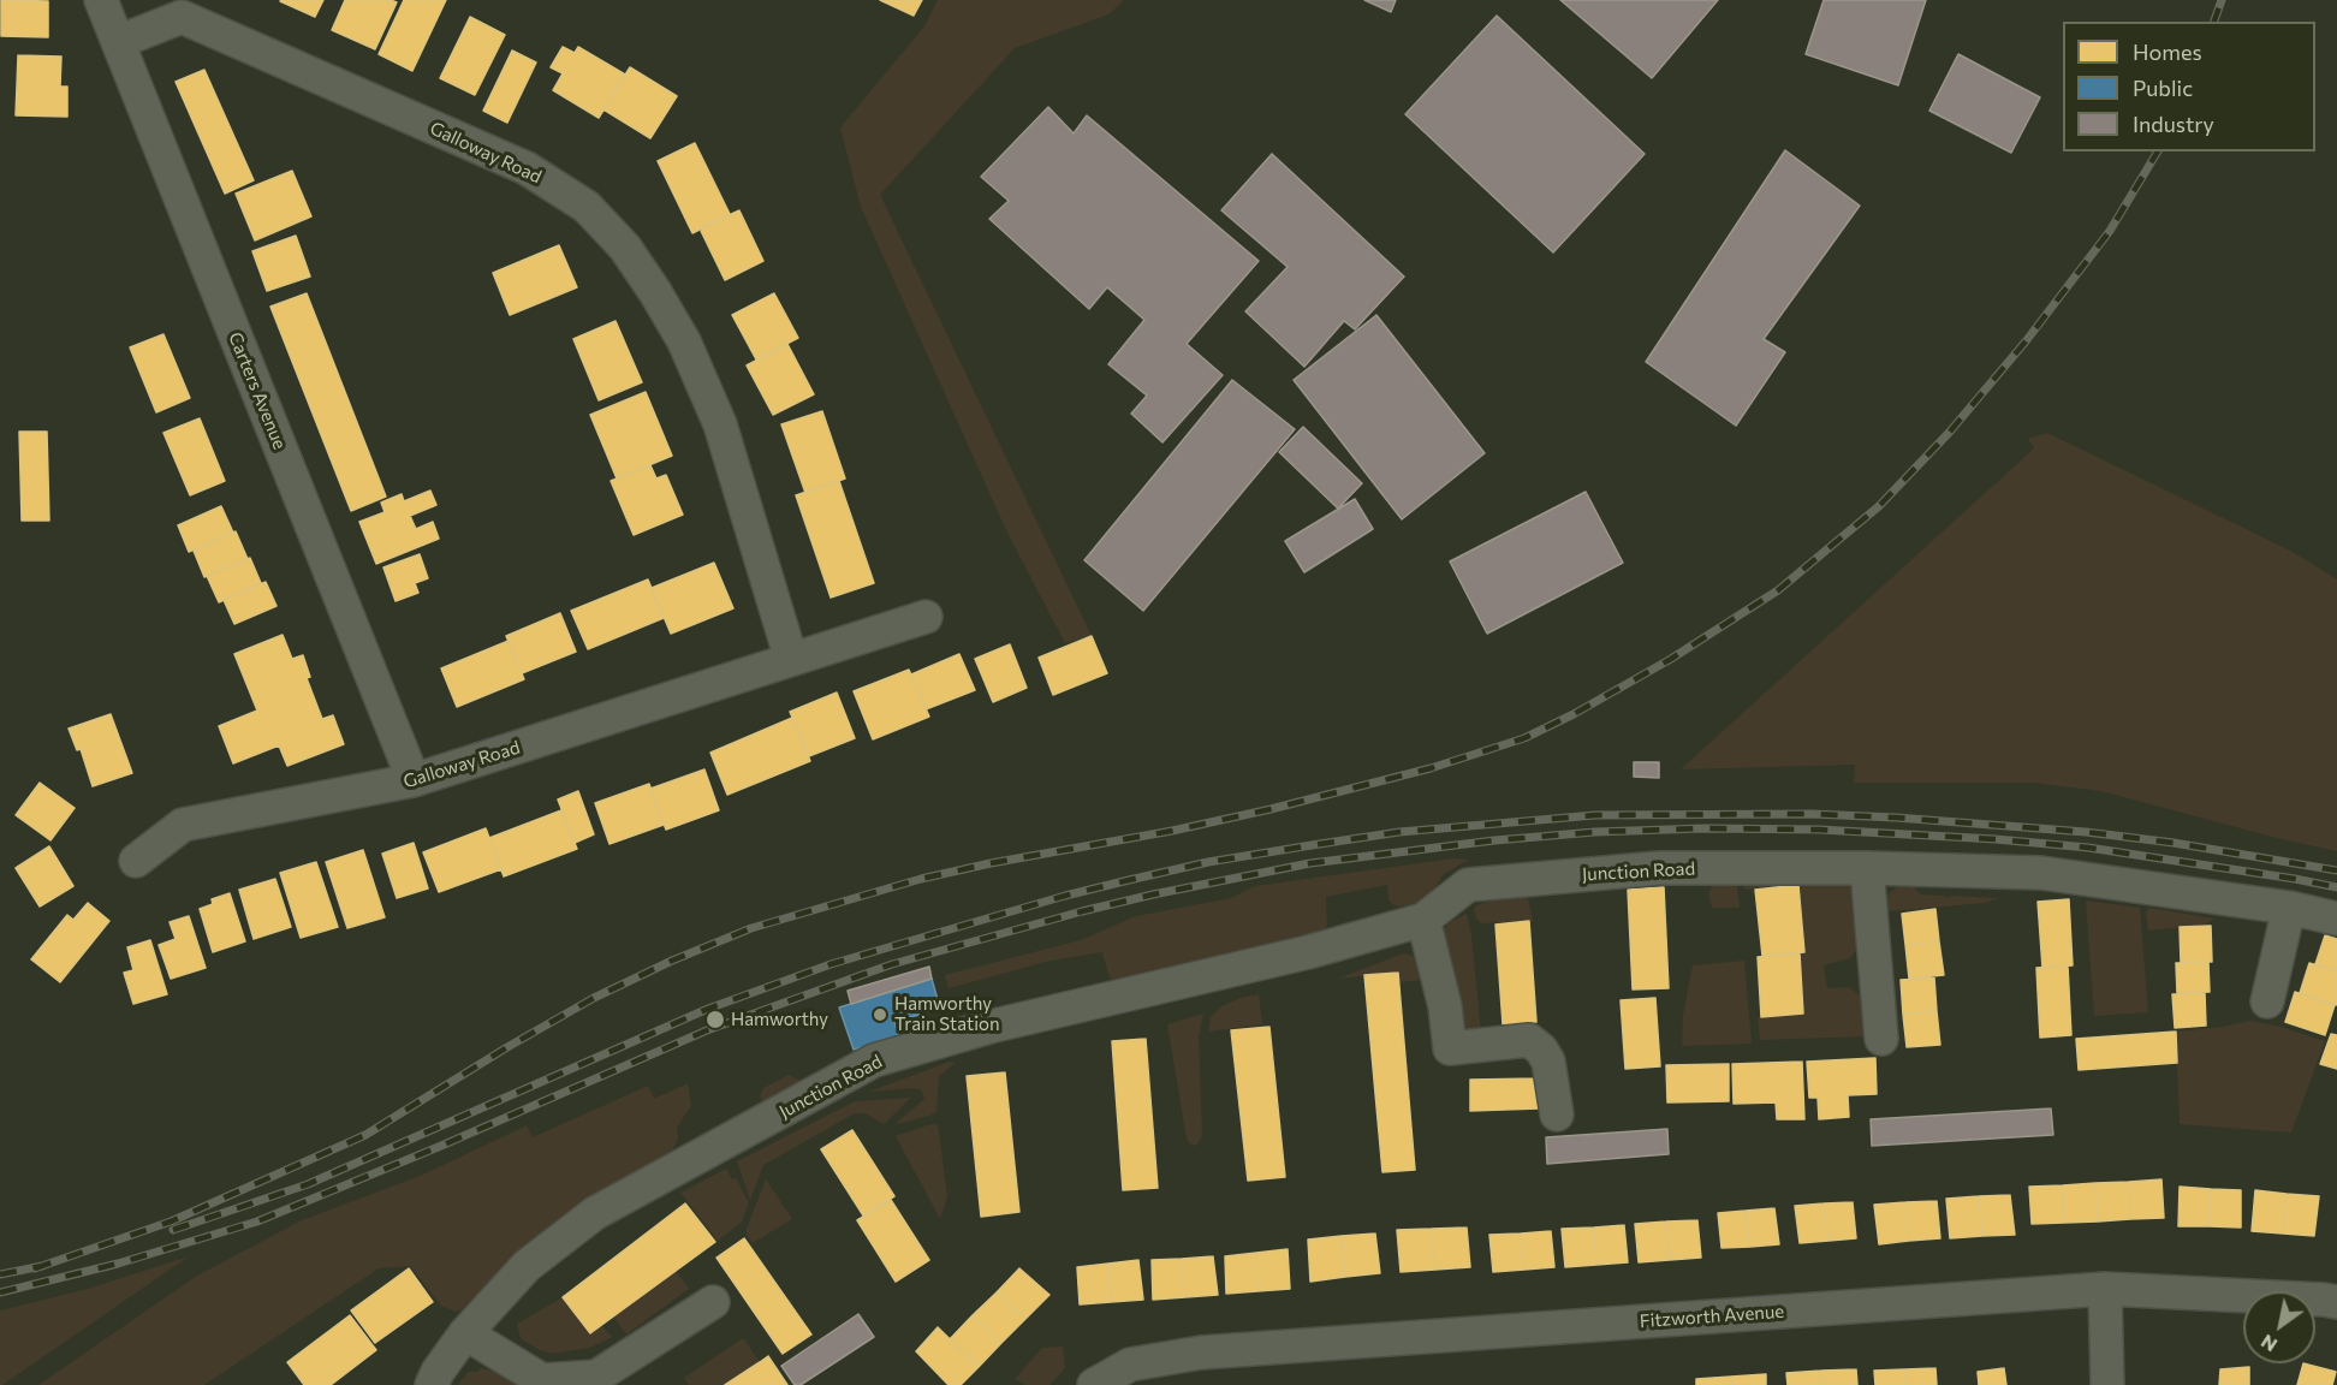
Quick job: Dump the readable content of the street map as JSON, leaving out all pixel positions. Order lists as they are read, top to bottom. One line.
{"streets":{"street":["Galloway Road","Carters Avenue","Junction Road","Fitzworth Avenue"]},"crossings":[["Galloway Road","Carters Avenue"]],"places":["Hamworthy Train Station","Hamworthy"],"legend":["Homes","Public","Industry"],"north":"bottom left"}
